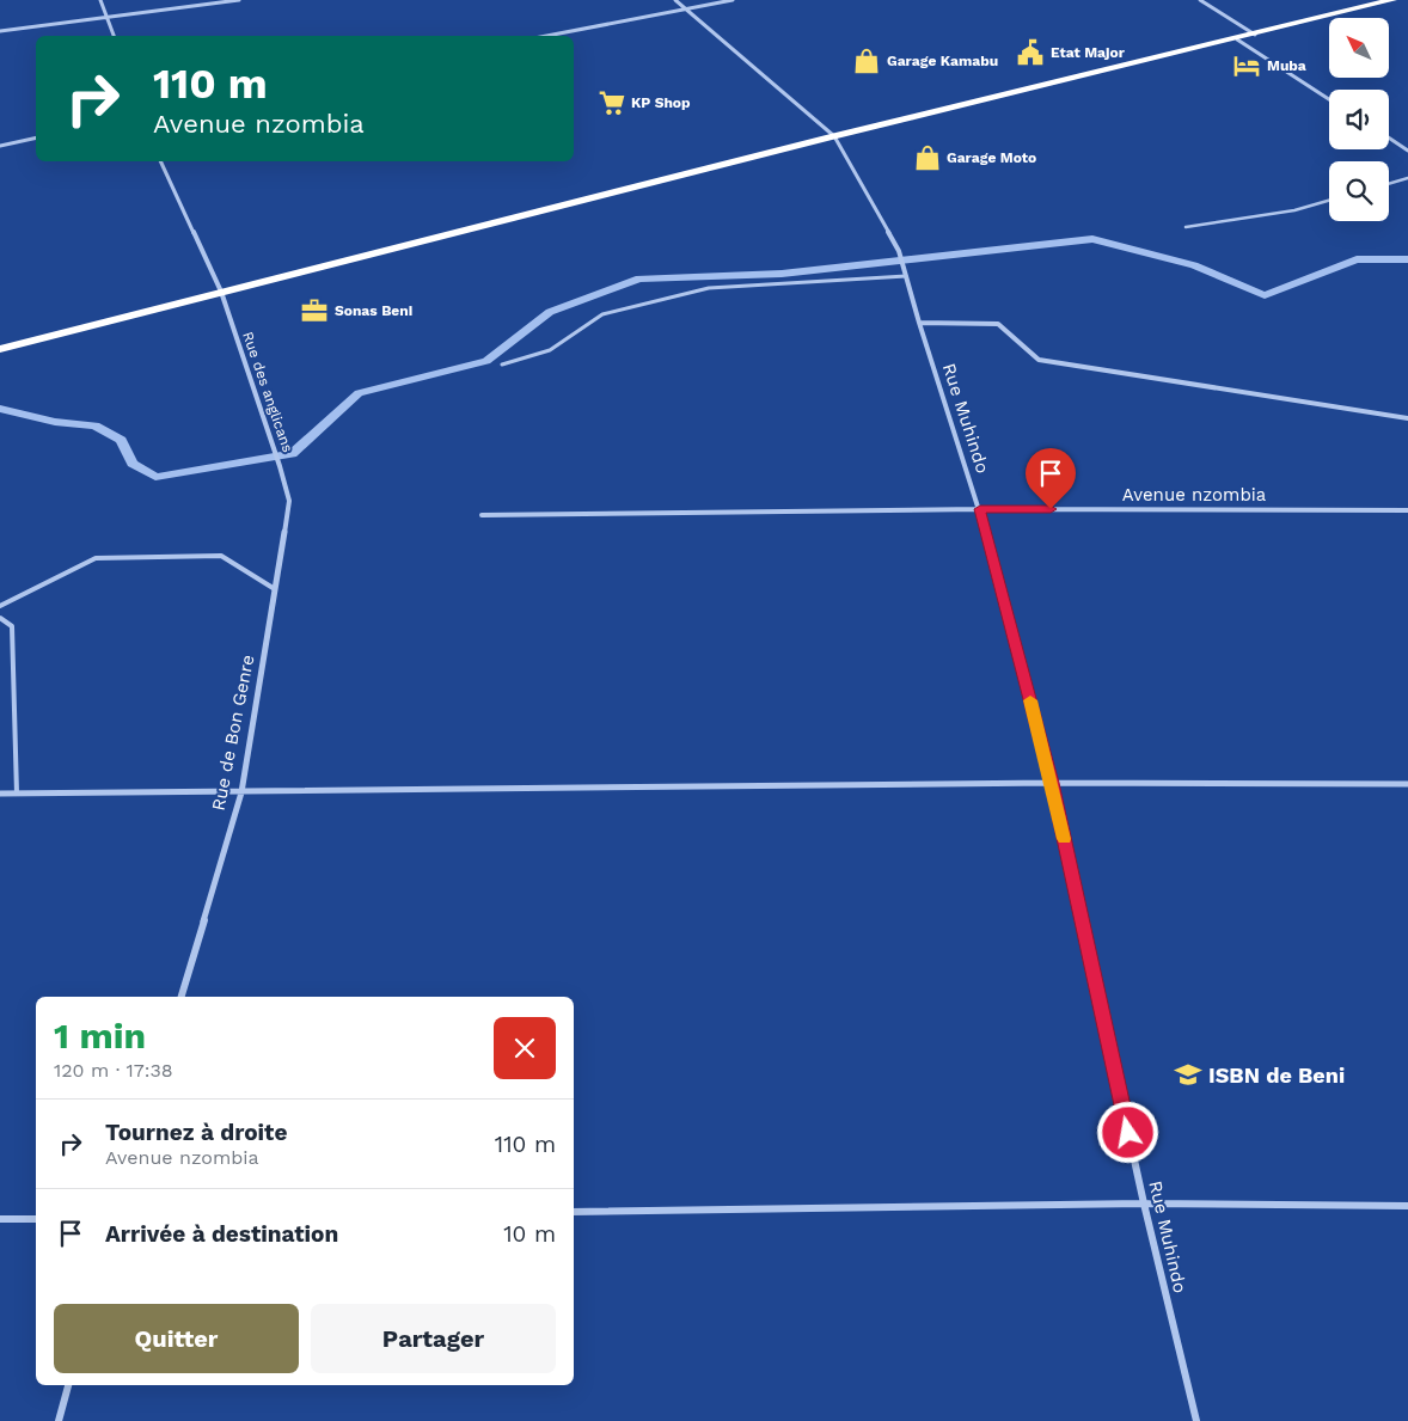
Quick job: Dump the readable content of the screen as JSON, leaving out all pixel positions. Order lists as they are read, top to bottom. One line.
{"streets":{"street":["Rue des anglicans","Rue Muhindo","Avenue nzombia","Rue de Bon Genre"]},"crossings":[["Rue des anglicans","Rue de Bon Genre"],["Rue Muhindo","Avenue nzombia"]],"places":{"public building":["Etat Major"],"shop":["Garage Kamabu","Garage Moto"],"hotel":["Muba"],"supermarket":["KP Shop"],"office":["Sonas Beni"],"school or university":["ISBN de Beni"]},"north":"top left","page":{"turn":["110 m","Avenue nzombia"],"heading":["1 min","120 m · 17:38"],"list":[{"name":"Tournez à droite","note":"Avenue nzombia","value":"110 m"},{"name":"Arrivée à destination","value":"10 m"}],"buttons":["Quitter","Partager"]}}
